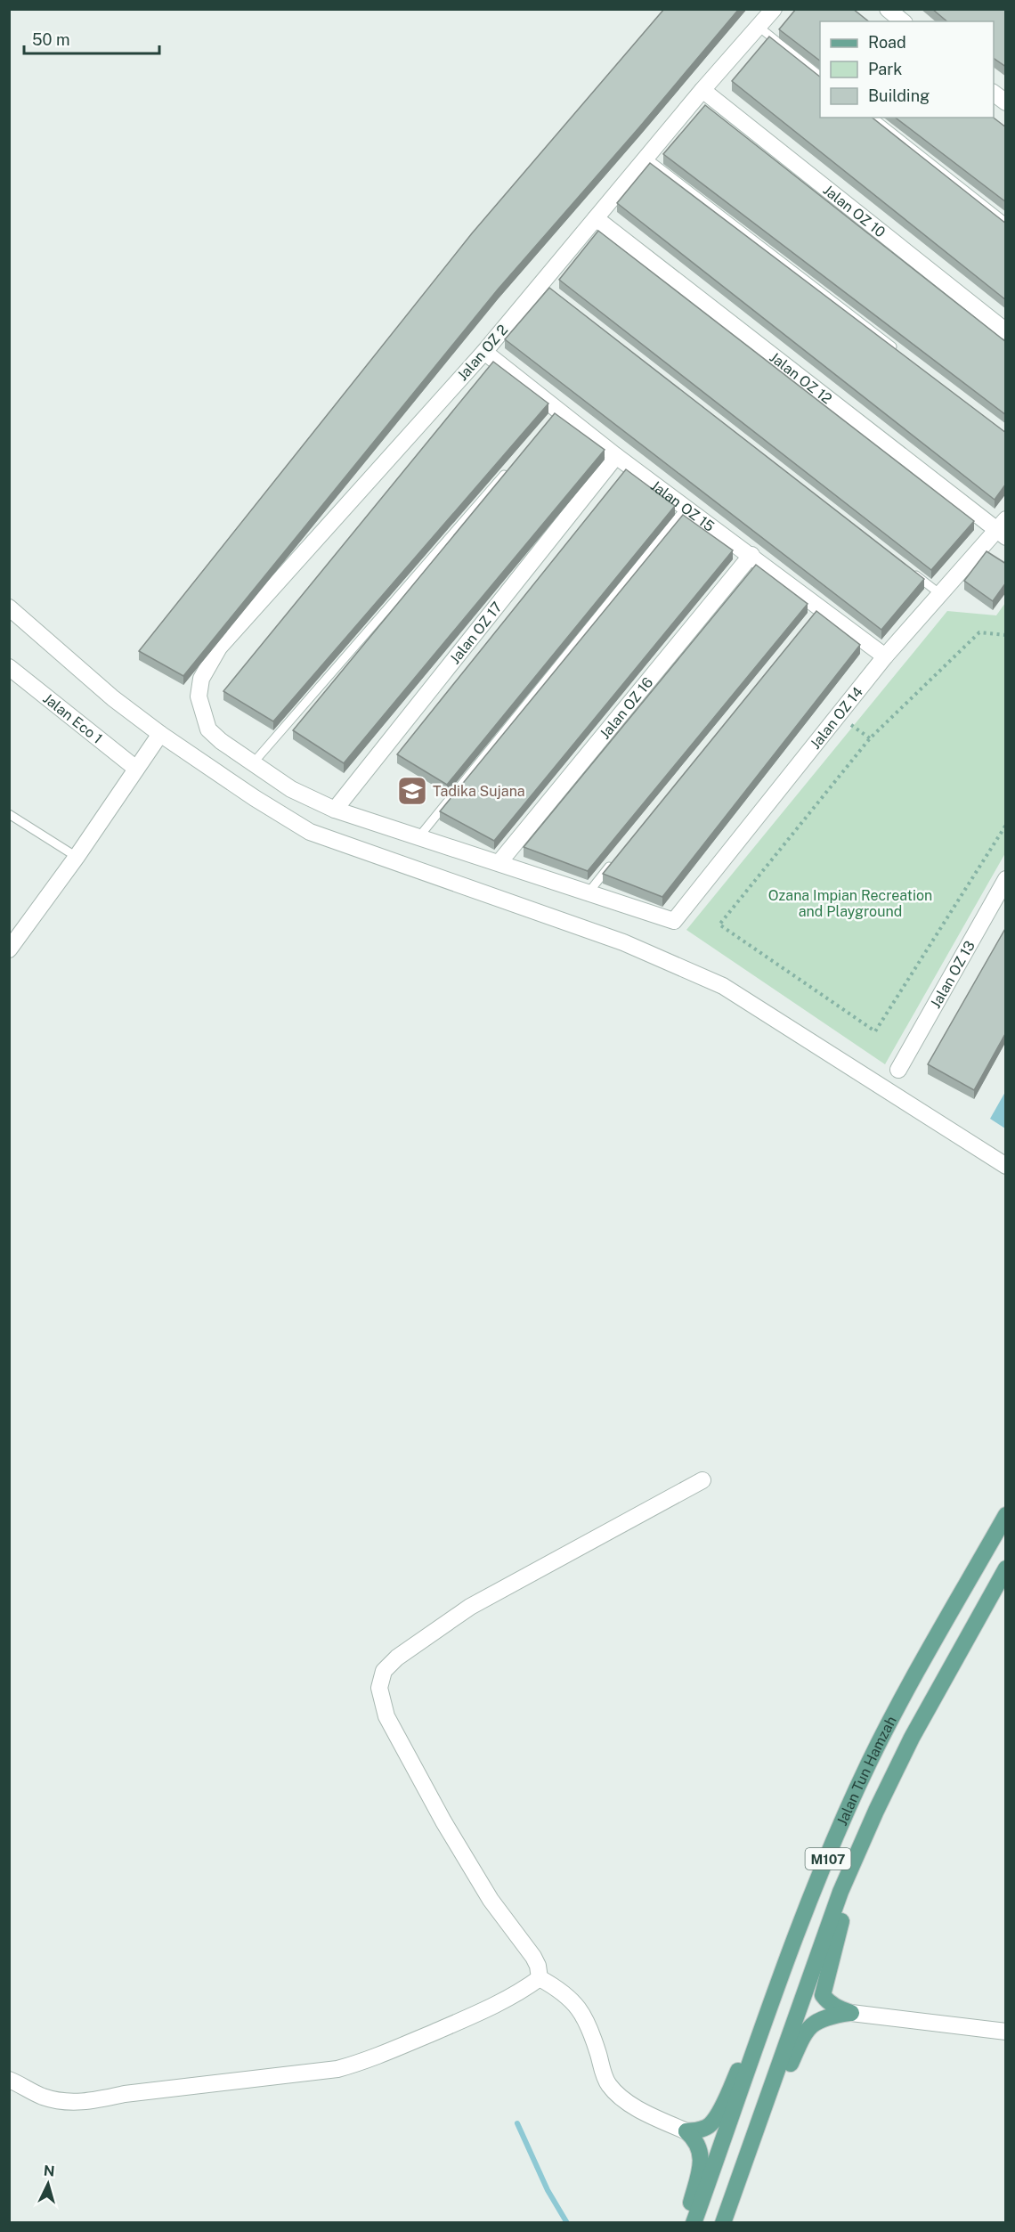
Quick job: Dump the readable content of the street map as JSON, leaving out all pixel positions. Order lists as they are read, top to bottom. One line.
{"streets":{"main road":["Jalan Tun Hamzah","M107"],"street":["Jalan OZ 10","Jalan OZ 2","Jalan OZ 12","Jalan OZ 15","Jalan OZ 17","Jalan OZ 16","Jalan Eco 1","Jalan OZ 14","Jalan OZ 13"]},"crossings":[["Jalan OZ 10","Jalan OZ 2"],["Jalan OZ 2","Jalan OZ 12"],["Jalan OZ 2","Jalan OZ 15"],["Jalan OZ 12","Jalan OZ 14"],["Jalan OZ 15","Jalan OZ 17"],["Jalan OZ 15","Jalan OZ 16"],["Jalan OZ 15","Jalan OZ 14"]],"parks":["Ozana Impian Recreation and Playground"],"places":{"school or university":["Tadika Sujana"]},"legend":["Road","Park","Building"],"scale_bar":"50 m","north":"top"}
